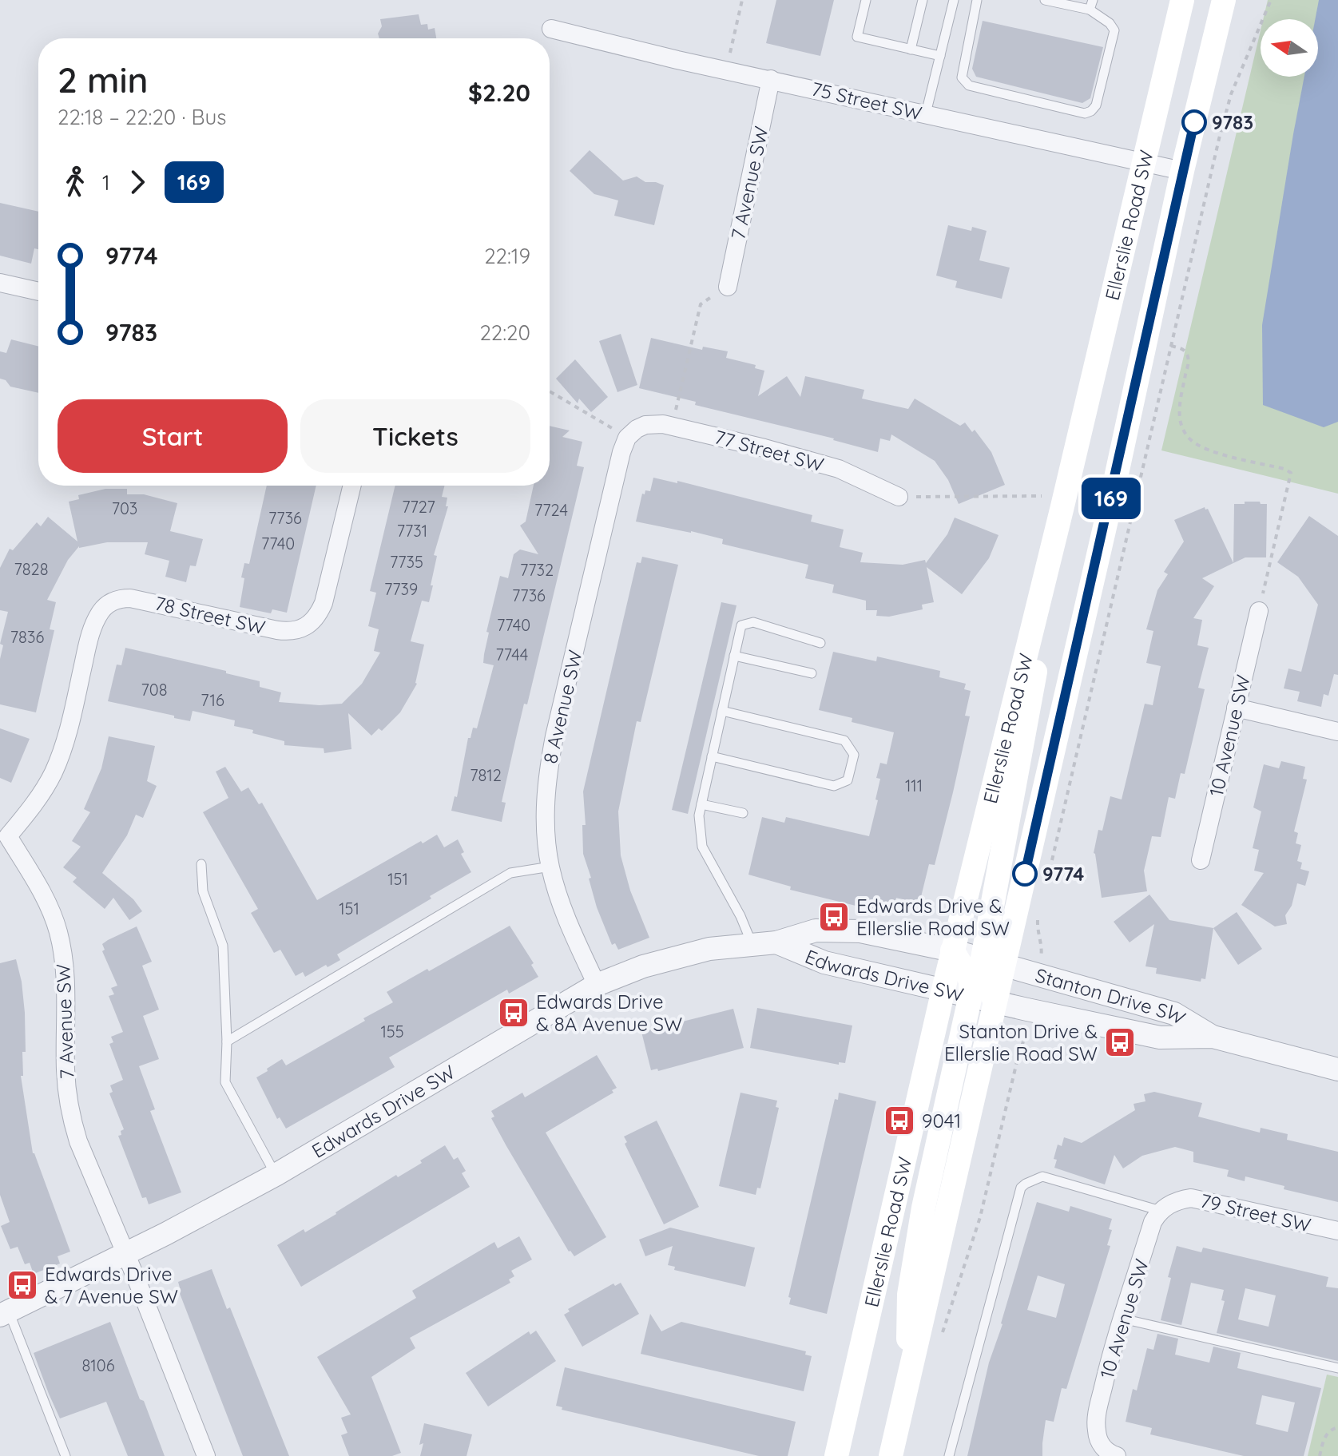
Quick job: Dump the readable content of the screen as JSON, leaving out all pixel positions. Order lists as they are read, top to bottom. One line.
{"streets":{"main road":["Ellerslie Road SW"],"street":["75 Street SW","7 Avenue SW","77 Street SW","78 Street SW","8 Avenue SW","10 Avenue SW","Edwards Drive SW","Stanton Drive SW","79 Street SW"]},"crossings":[["75 Street SW","7 Avenue SW"],["75 Street SW","Ellerslie Road SW"],["7 Avenue SW","78 Street SW"],["7 Avenue SW","Edwards Drive SW"],["Ellerslie Road SW","Edwards Drive SW"],["77 Street SW","8 Avenue SW"],["8 Avenue SW","Edwards Drive SW"],["10 Avenue SW","79 Street SW"],["Edwards Drive SW","Stanton Drive SW"]],"places":{"other":["9783","9774"],"bus stop":["Edwards Drive & Ellerslie Road SW","Edwards Drive & 8A Avenue SW","Stanton Drive & Ellerslie Road SW","9041","Edwards Drive & 7 Avenue SW"]},"lines":["bus line 169"],"house_numbers":["7727","703","7724","7736","7731","7740","7735","7828","7732","7739","7736","7740","7836","7744","708","716","7812","111","151","151","155","8106"],"north":"left","page":{"on_map":"169","heading":["2 min","22:18 – 22:20 · Bus","$2.20"],"legs":["1","169"],"list":[{"name":"9774","value":"22:19"},{"name":"9783","value":"22:20"}],"buttons":["Start","Tickets"]}}
